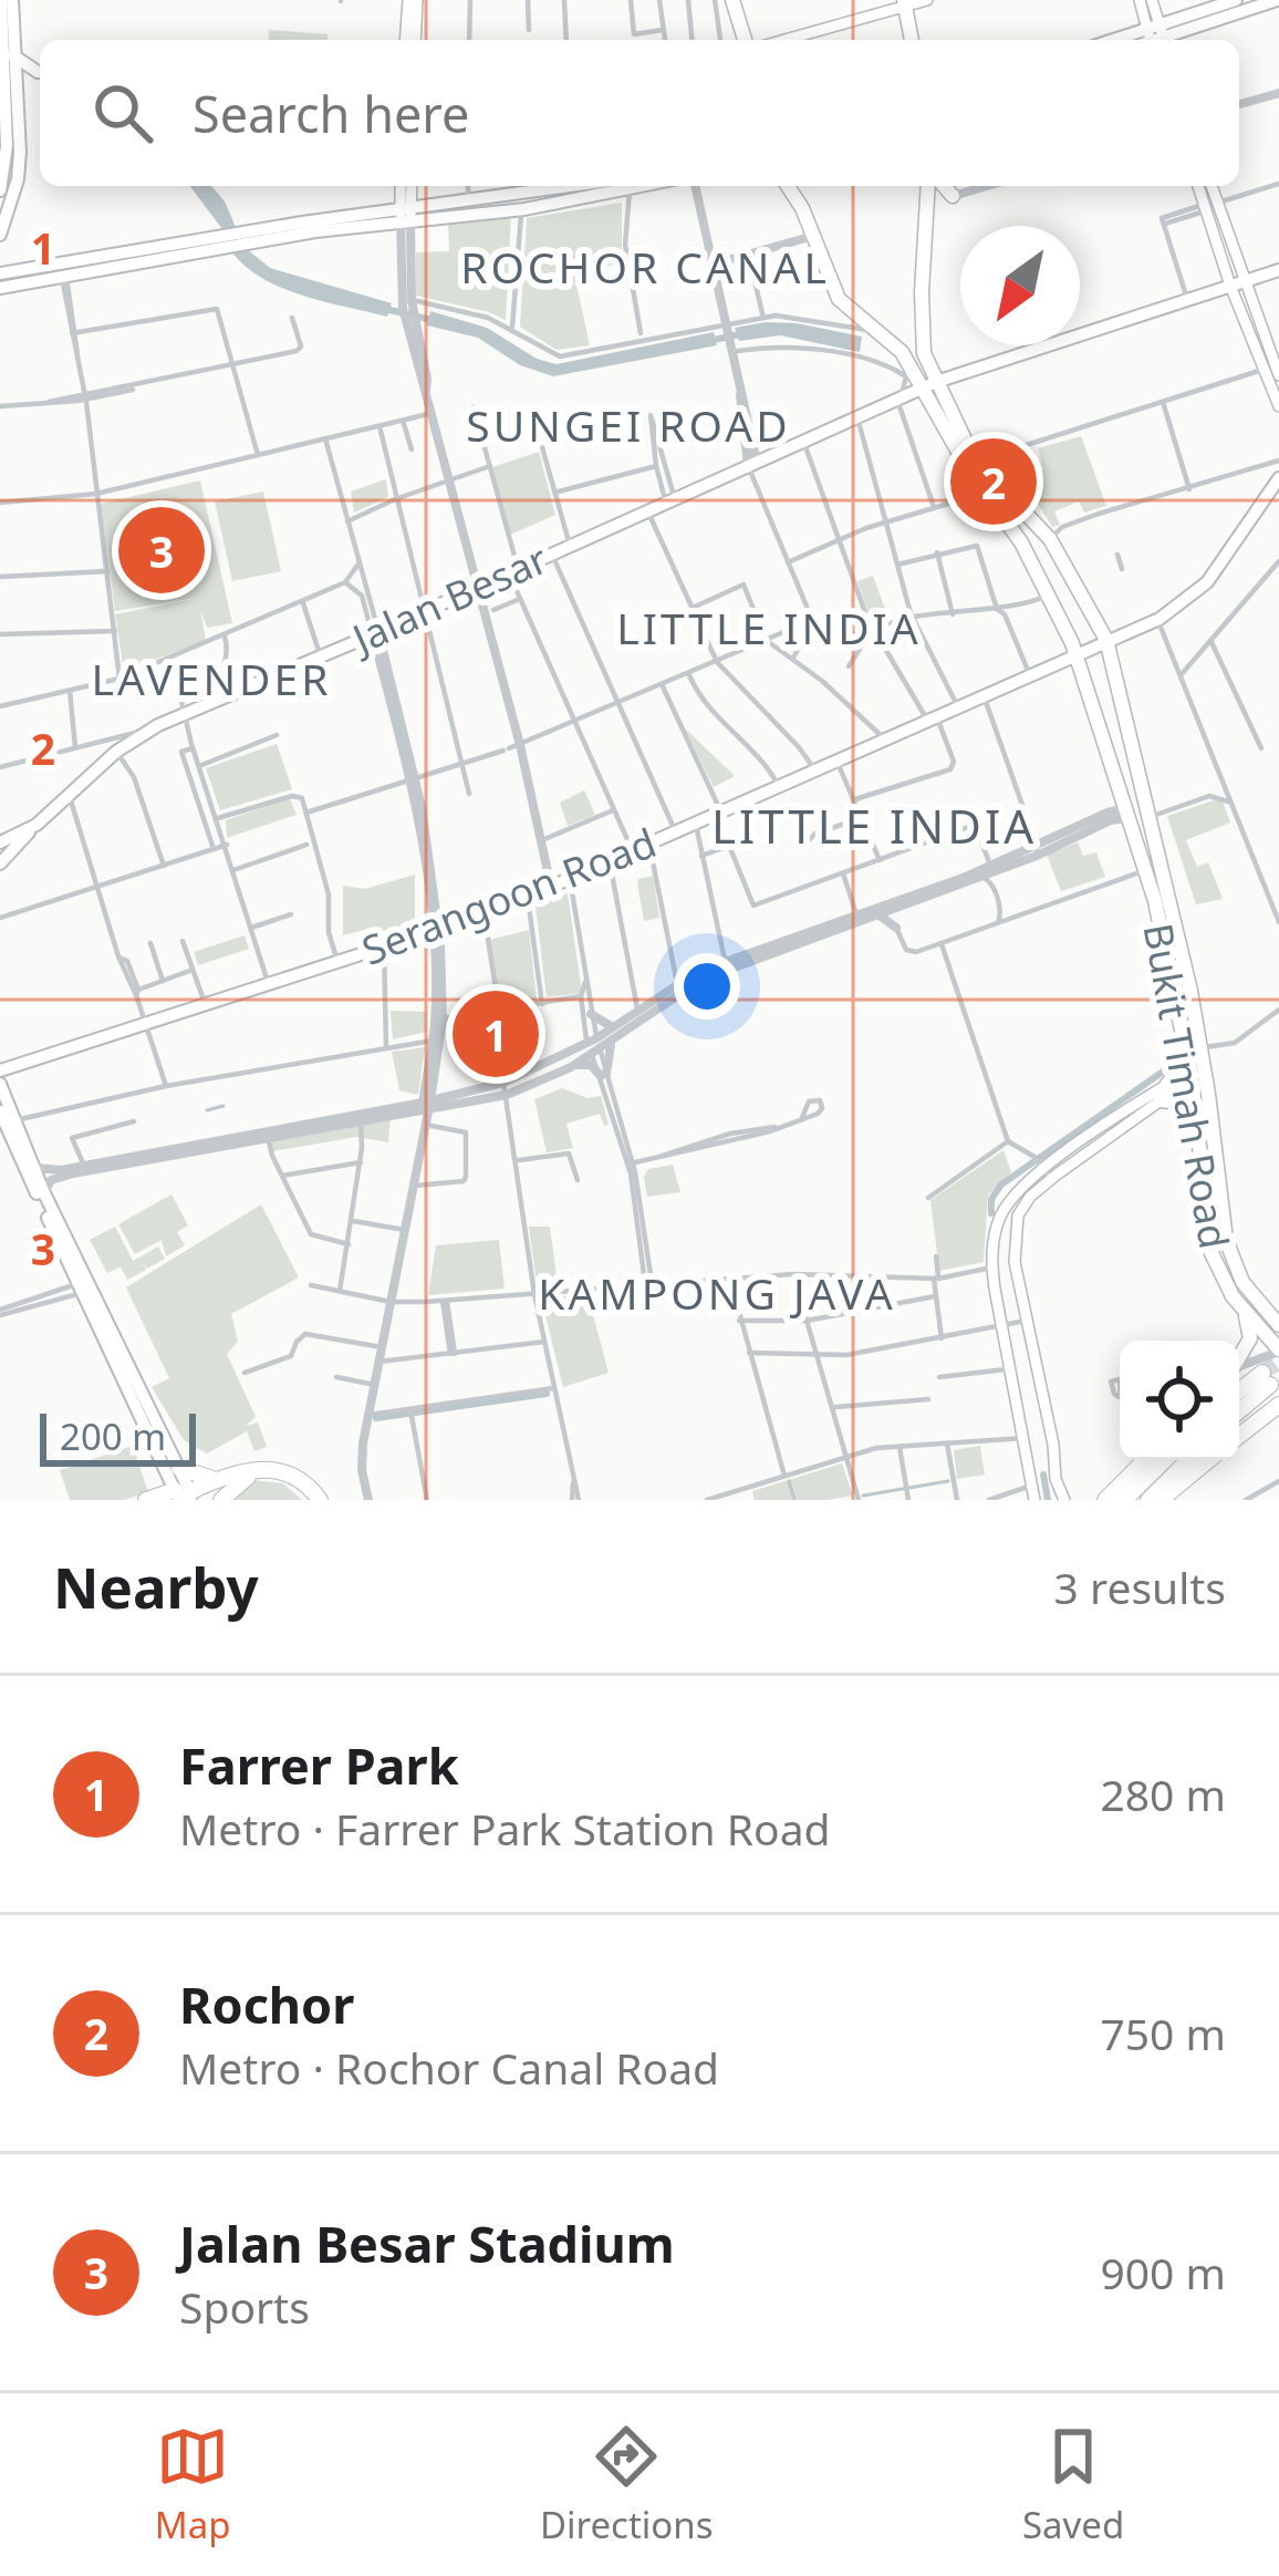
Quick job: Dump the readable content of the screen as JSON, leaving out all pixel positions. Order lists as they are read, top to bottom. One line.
{"streets":{"highway":["Bukit Timah Road"],"main road":["Jalan Besar","Serangoon Road"]},"crossings":[["Serangoon Road","Bukit Timah Road"]],"districts":["ROCHOR CANAL","SUNGEI ROAD","LITTLE INDIA","LAVENDER","LITTLE INDIA","KAMPONG JAVA"],"scale_bar":"200 m","north":"bottom left","page":{"search":"Search here","pins":["2","3","1"],"scale":"200 m","heading":["Nearby","3 results"],"list":[{"mark":"1","name":"Farrer Park","note":"Metro · Farrer Park Station Road","value":"280 m"},{"mark":"2","name":"Rochor","note":"Metro · Rochor Canal Road","value":"750 m"},{"mark":"3","name":"Jalan Besar Stadium","note":"Sports","value":"900 m"}],"nav":["Map","Directions","Saved"]},"grid":{"rows":["1","2","3"]}}
